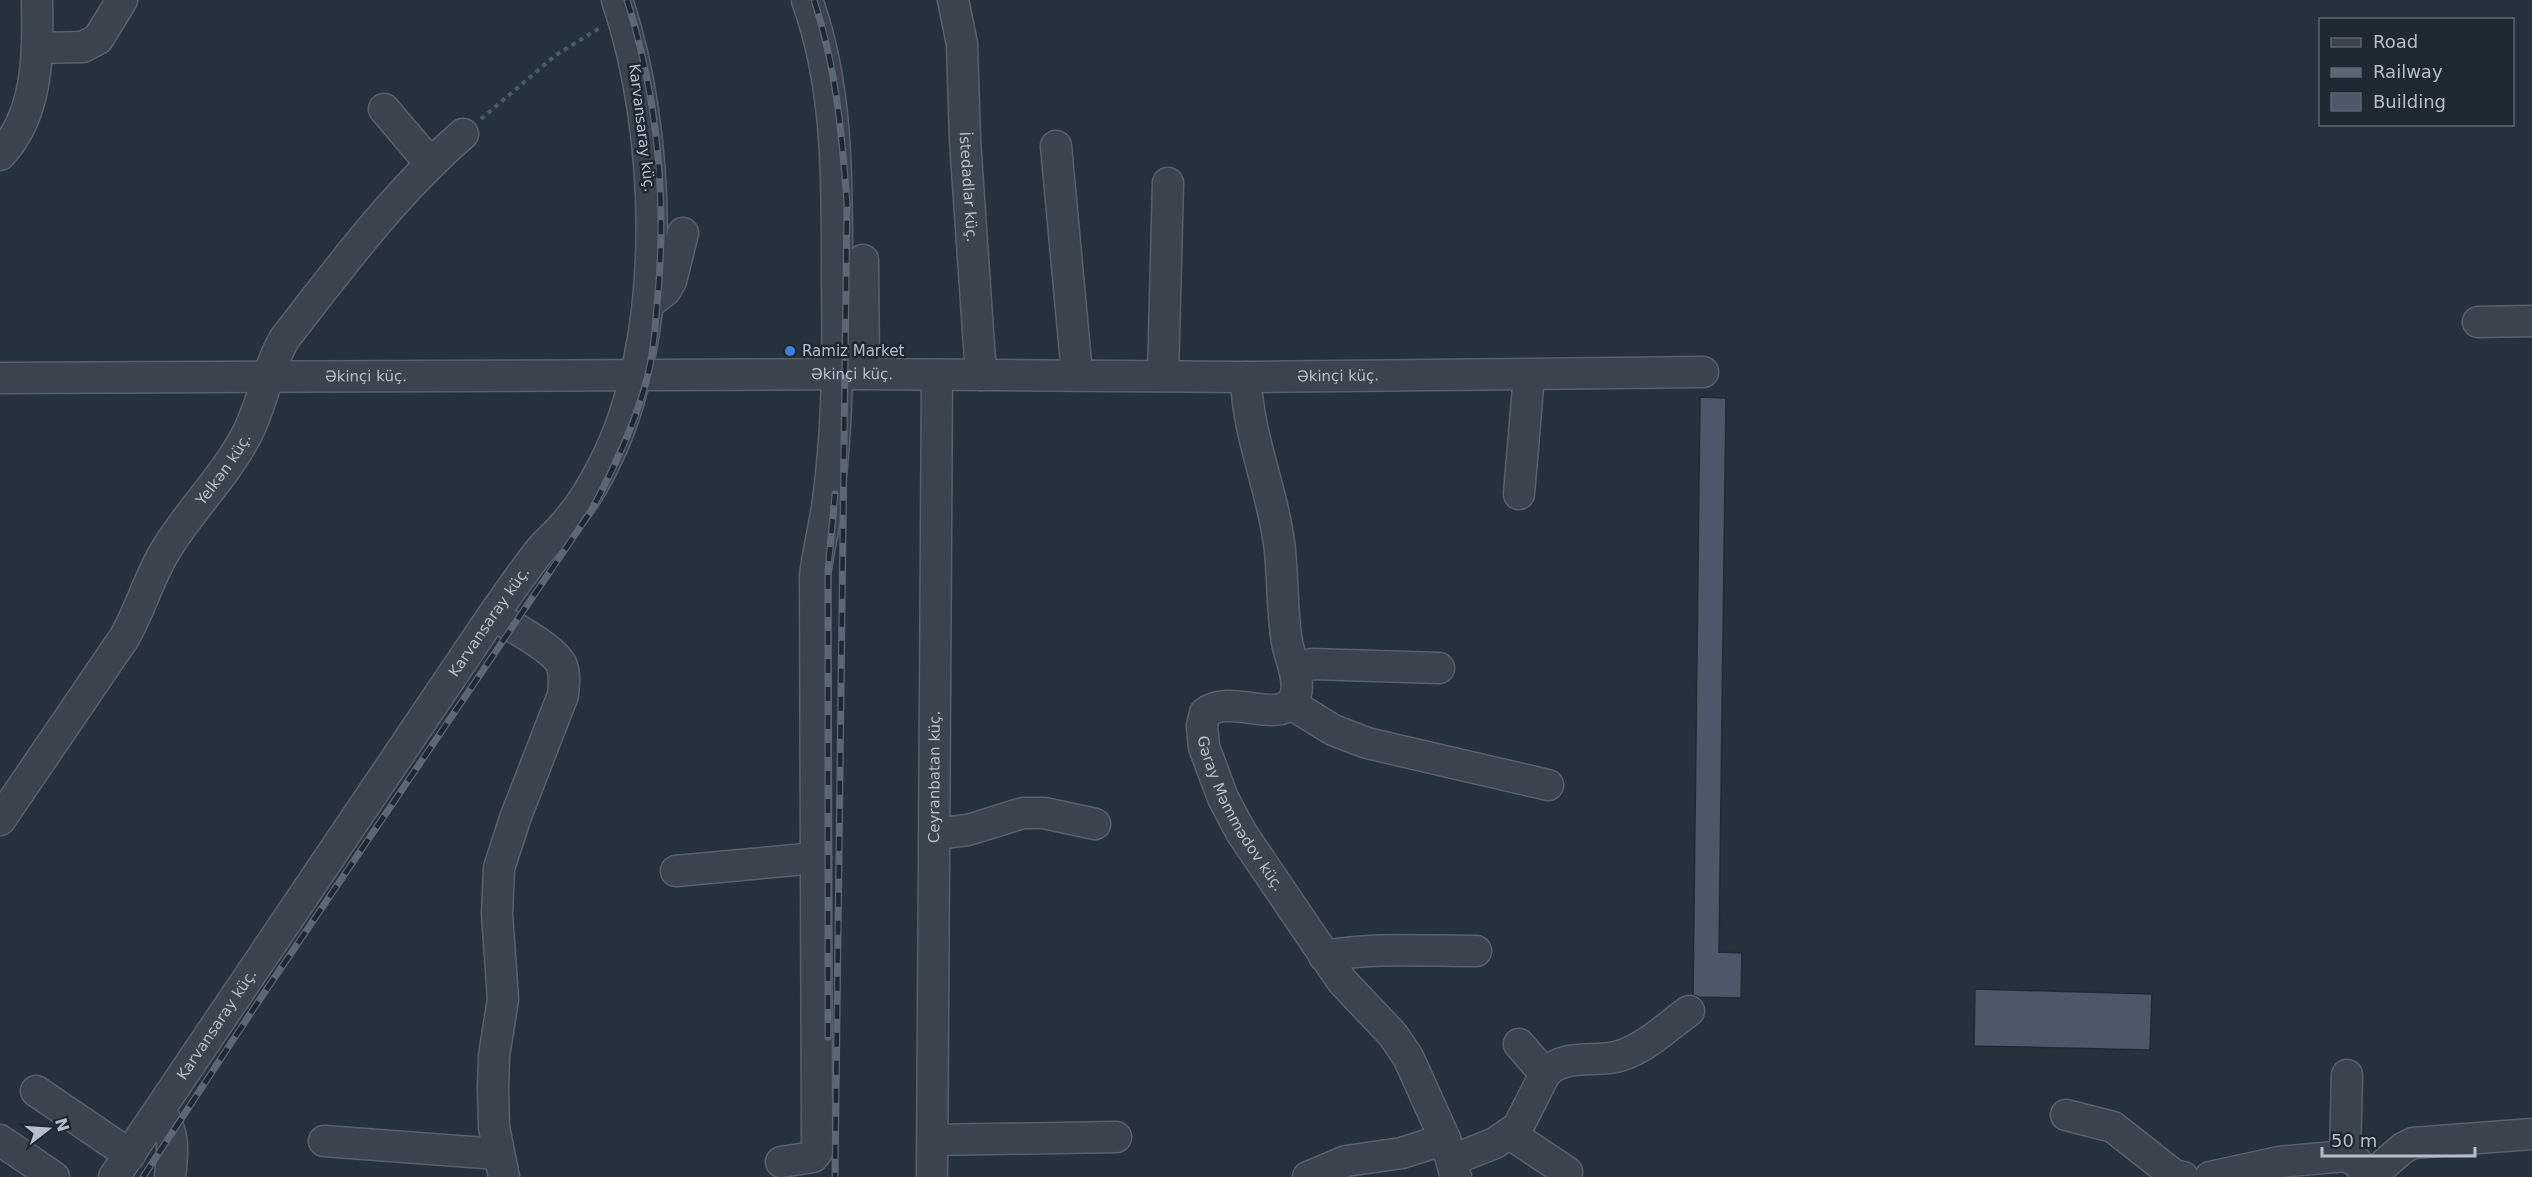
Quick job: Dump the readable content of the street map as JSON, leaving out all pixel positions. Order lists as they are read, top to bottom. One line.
{"streets":{"street":["Karvansaray küç.","İstedadlar küç.","Əkinçi küç.","Yelkən küç.","Ceyranbatan küç.","Gəray Məmmədov küç."]},"crossings":[["Karvansaray küç.","Əkinçi küç."],["İstedadlar küç.","Əkinçi küç."],["Əkinçi küç.","Yelkən küç."],["Əkinçi küç.","Ceyranbatan küç."]],"places":["Ramiz Market"],"legend":["Road","Railway","Building"],"scale_bar":"50 m","north":"right"}
